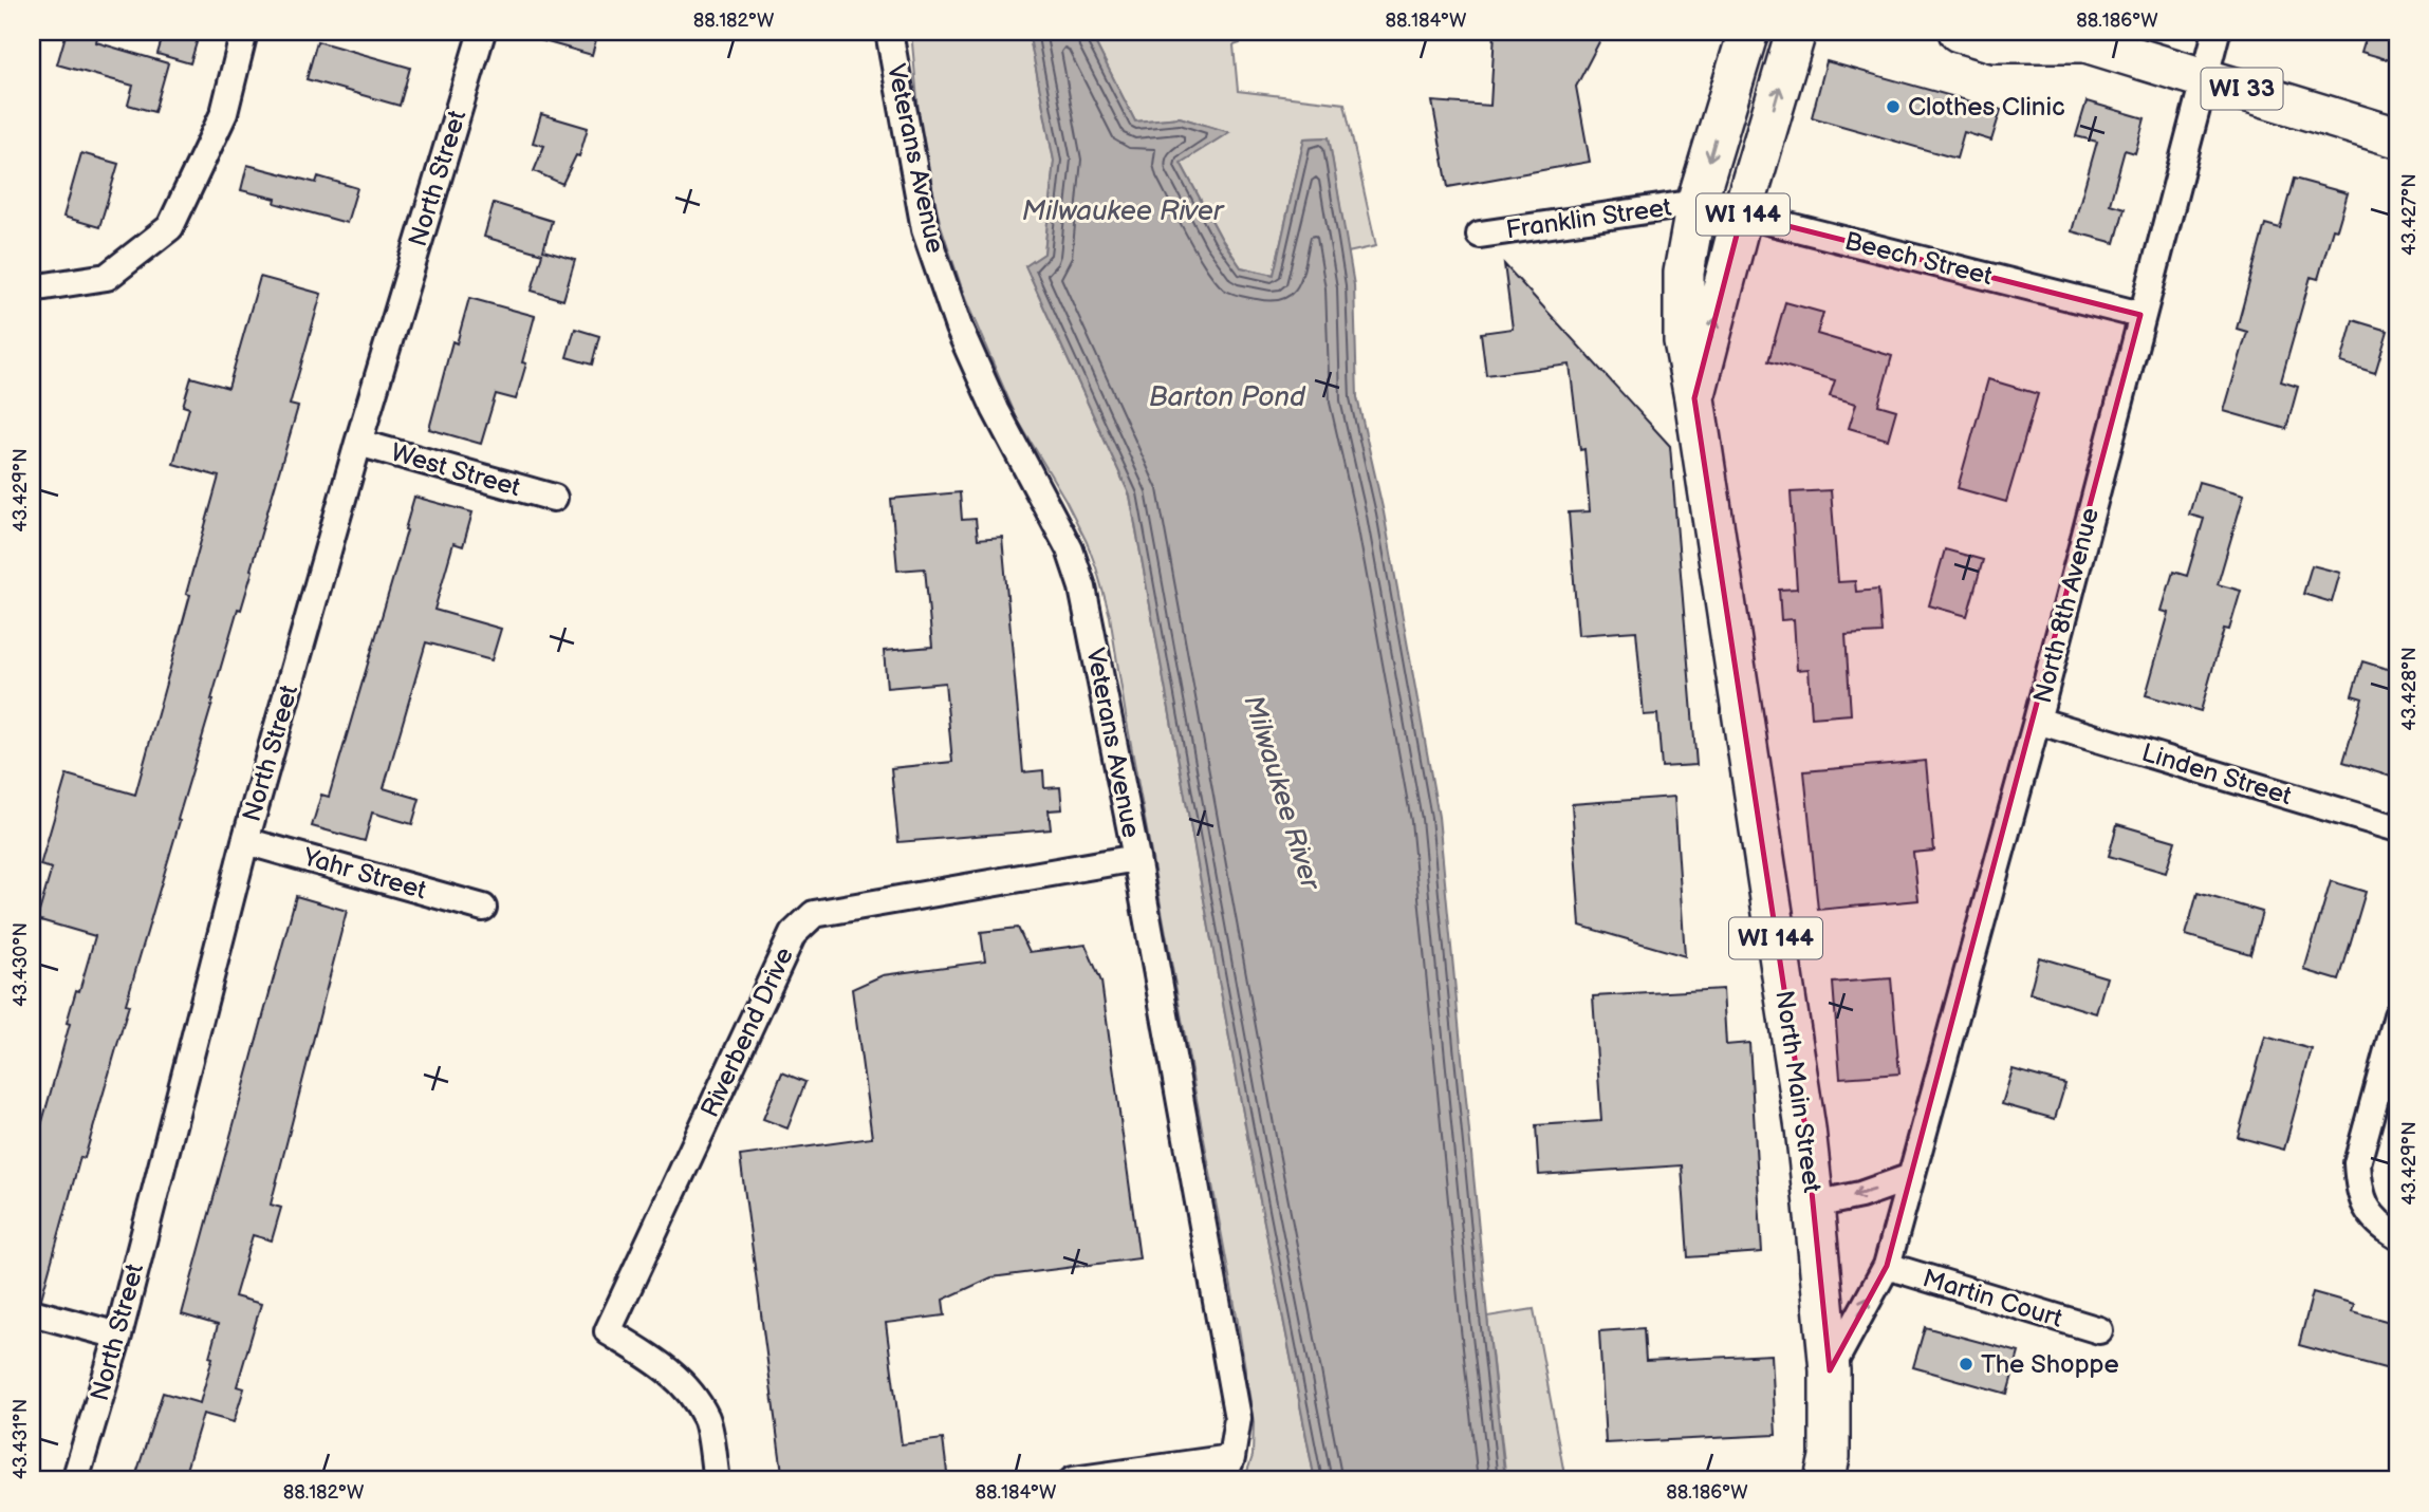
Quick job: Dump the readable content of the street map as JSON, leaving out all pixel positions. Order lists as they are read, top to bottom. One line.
{"streets":{"main road":["WI 33","WI 144","North Main Street"],"street":["Veterans Avenue","North Street","Franklin Street","Beech Street","West Street","North 8th Avenue","Linden Street","Yahr Street","Riverbend Drive","Martin Court"]},"crossings":[["WI 33","North 8th Avenue"],["Veterans Avenue","Riverbend Drive"],["North Street","West Street"],["North Street","Yahr Street"],["Franklin Street","Beech Street"],["Franklin Street","North Main Street"],["Beech Street","North 8th Avenue"],["Beech Street","North Main Street"],["North 8th Avenue","Linden Street"],["North 8th Avenue","North Main Street"],["North 8th Avenue","Martin Court"]],"water":["Milwaukee River","Barton Pond"],"places":["Clothes Clinic","The Shoppe"],"coordinates":["88.182°W","88.184°W","88.186°W","43.427°N","43.429°N","43.428°N","43.430°N","43.431°N"]}
